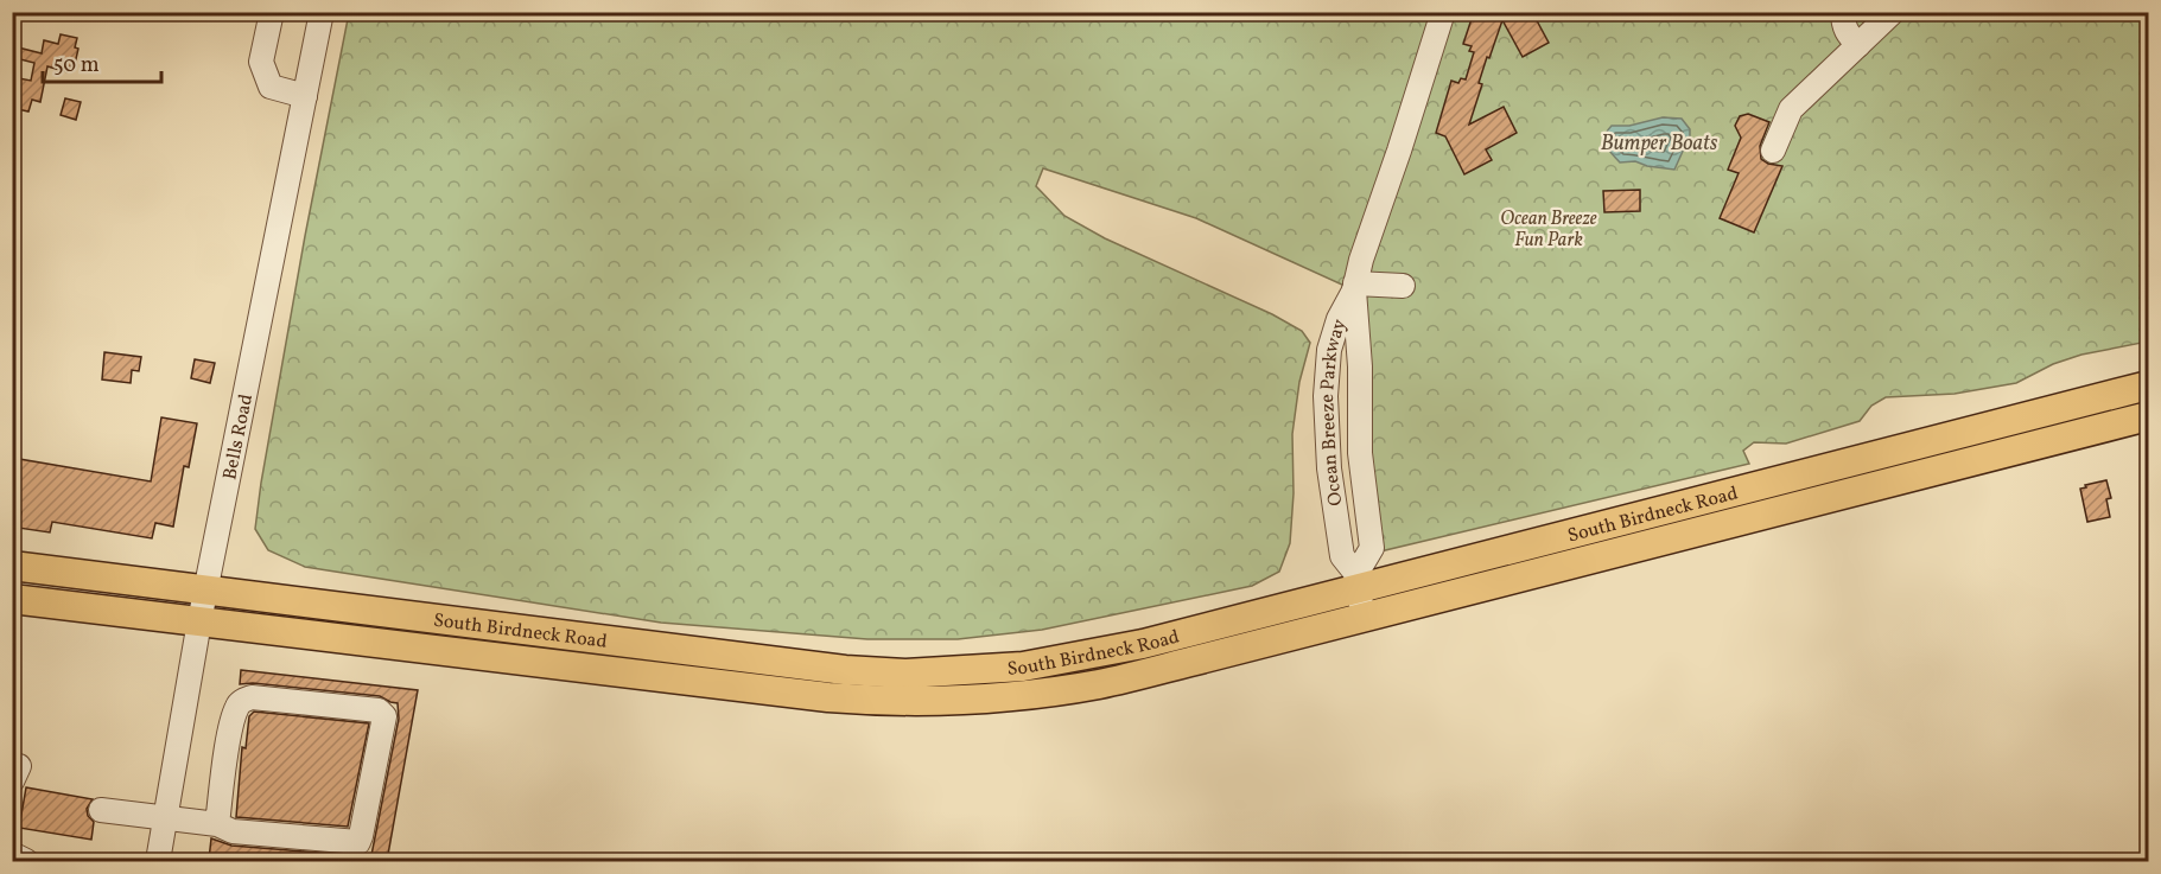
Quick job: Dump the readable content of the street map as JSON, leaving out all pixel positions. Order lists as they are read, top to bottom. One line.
{"streets":{"main road":["South Birdneck Road"],"street":["Ocean Breeze Parkway","Bells Road"]},"crossings":[["Ocean Breeze Parkway","South Birdneck Road"],["Bells Road","South Birdneck Road"]],"water":["Bumper Boats"],"parks":["Ocean Breeze Fun Park"],"scale_bar":"50 m"}
